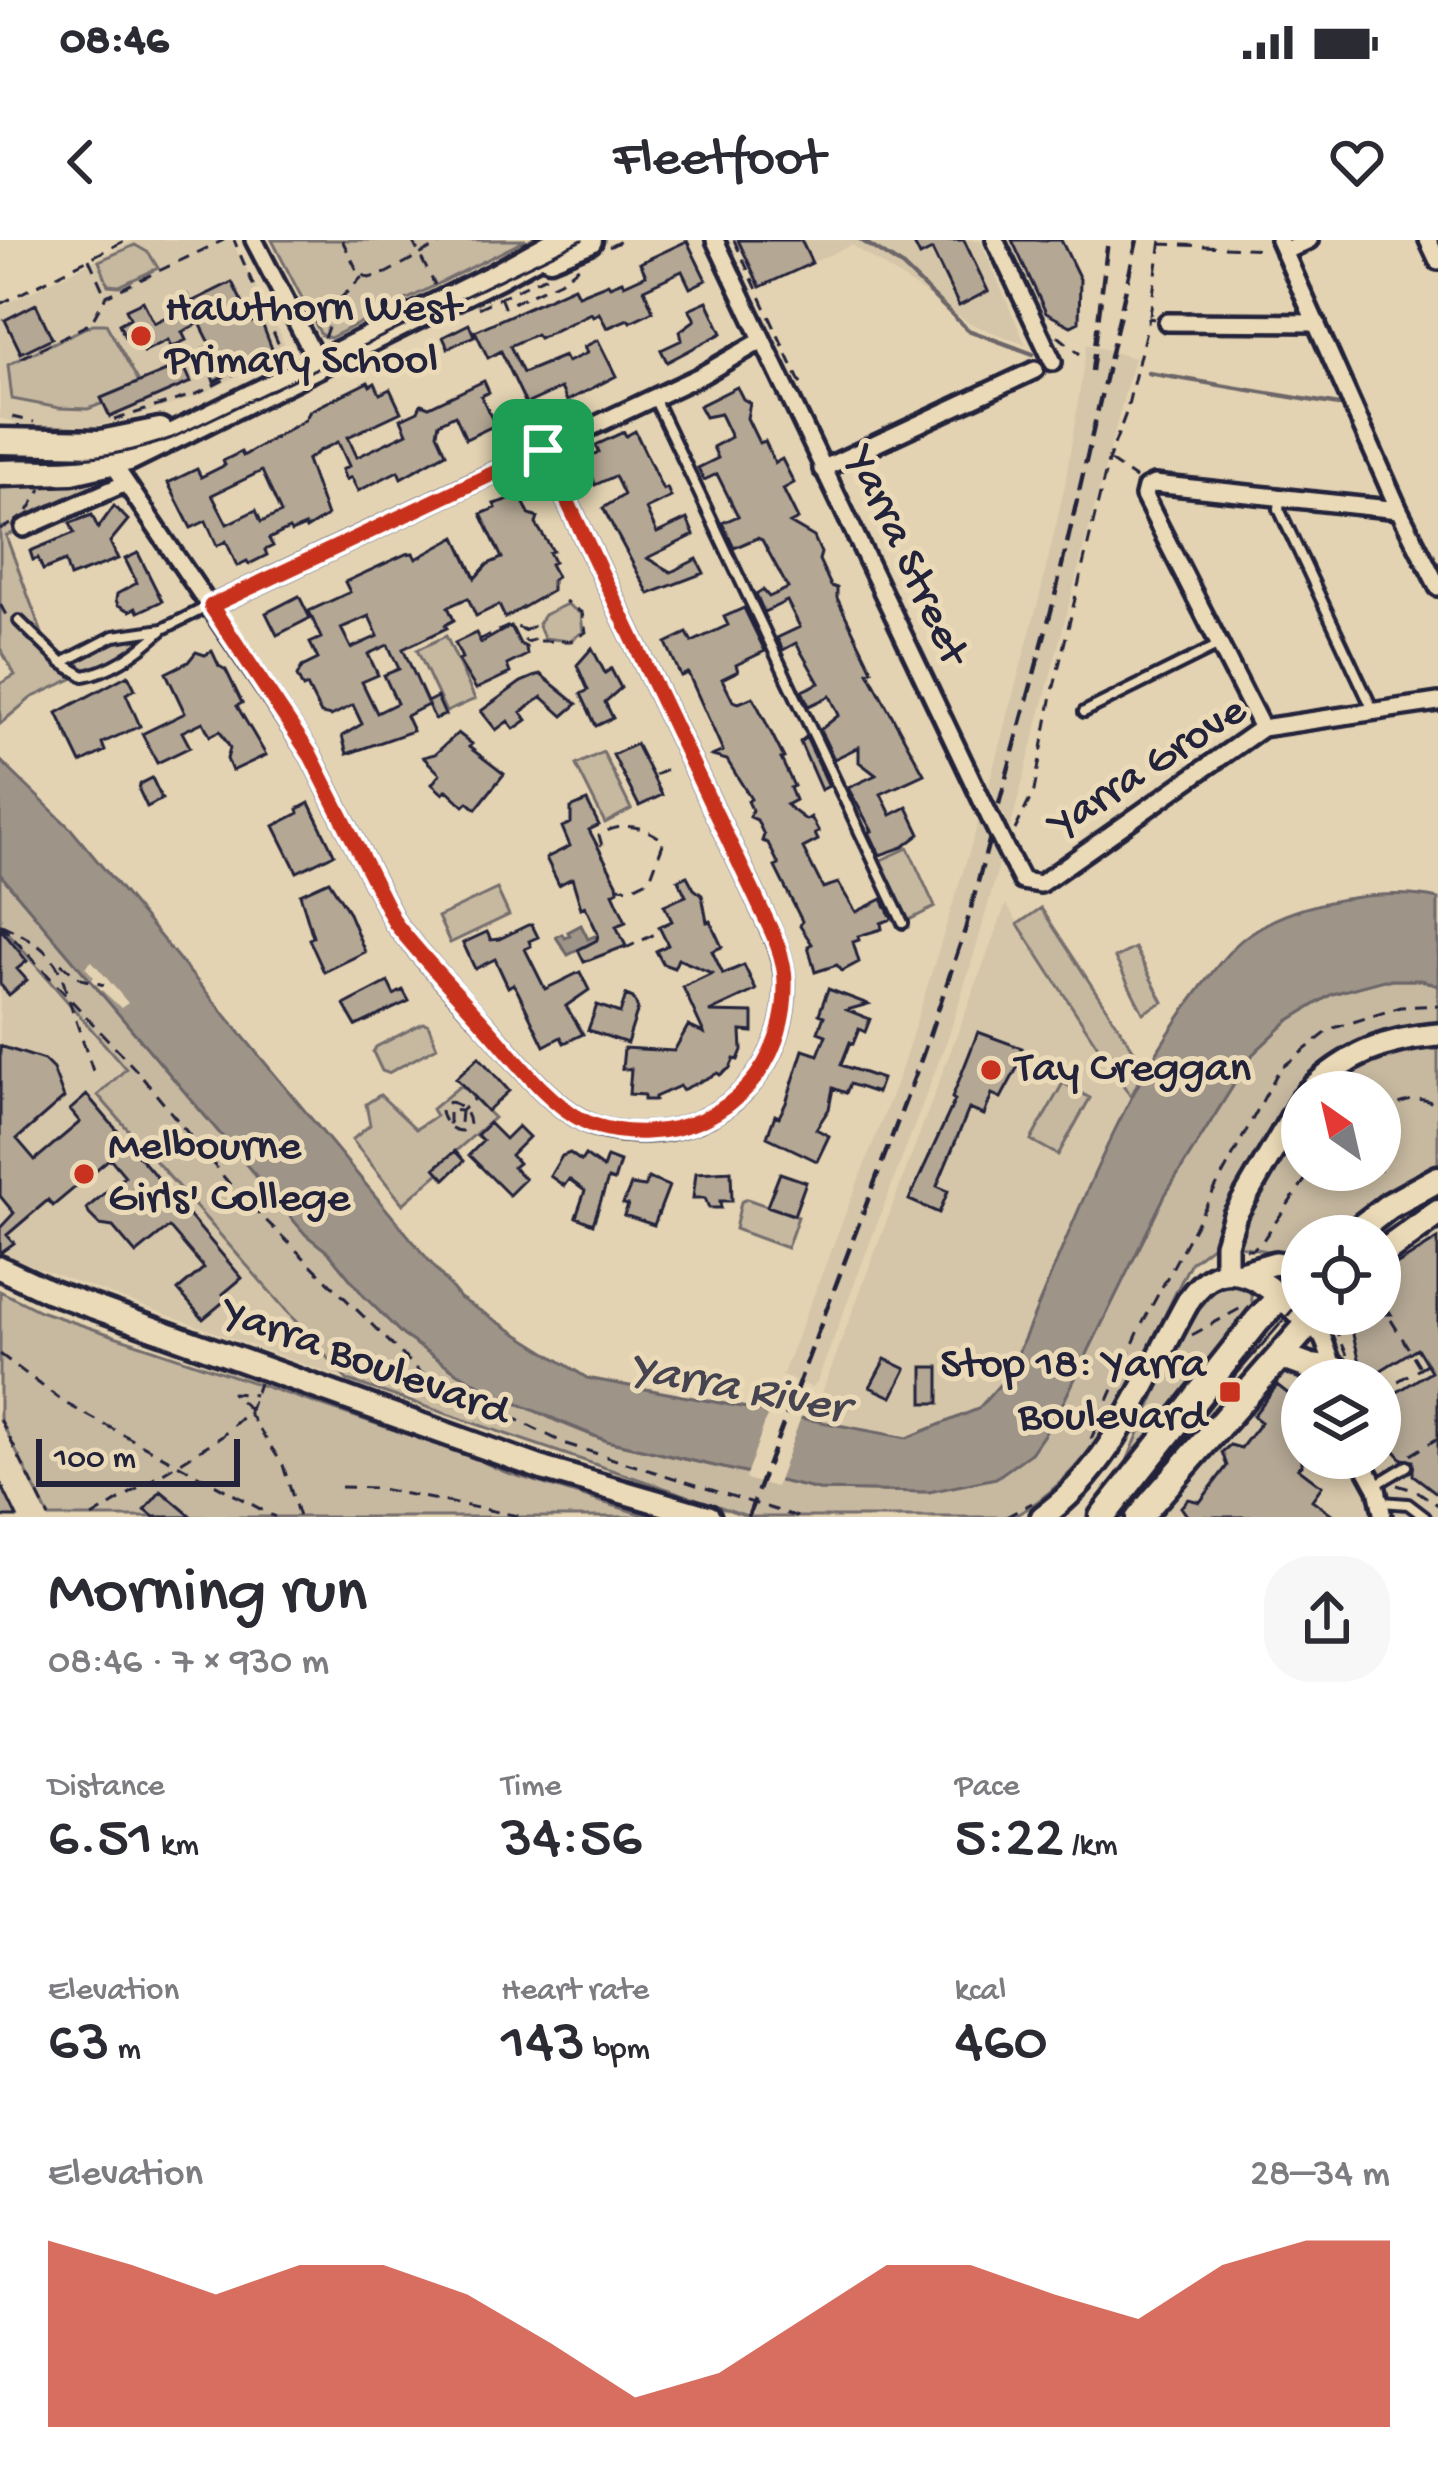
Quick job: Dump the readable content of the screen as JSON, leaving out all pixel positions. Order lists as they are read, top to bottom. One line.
{"streets":{"main road":["Yarra Boulevard"],"street":["Yarra Street","Yarra Grove"]},"crossings":[["Yarra Street","Yarra Grove"]],"water":["Yarra River"],"places":{"other":["Hawthorn West Primary School","Tay Creggan","Melbourne Girls' College"],"transit":["Stop 18: Yarra Boulevard"]},"scale_bar":"100 m","north":"top left","page":{"status":"08:46","header":"Fleetfoot","scale":"100 m","heading":["Morning run","08:46 · 7 × 930 m"],"stats":[["Distance","6.51 km"],["Time","34:56"],["Pace","5:22 /km"],["Elevation","63 m"],["Heart rate","143 bpm"],["kcal","460"]],"chart":["Elevation","28–34 m"]}}
